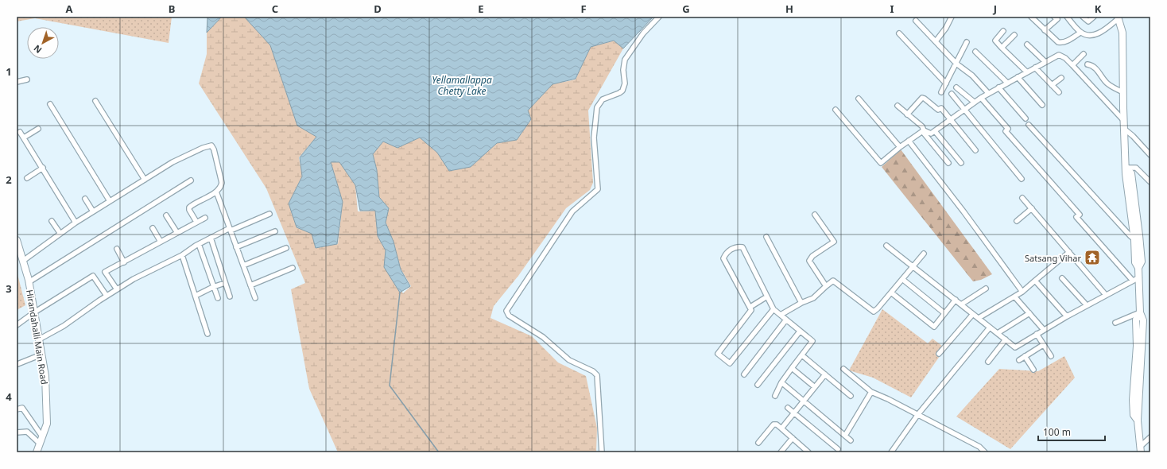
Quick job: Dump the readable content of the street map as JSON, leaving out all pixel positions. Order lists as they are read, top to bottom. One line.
{"streets":{"main road":["Hirandahalli Main Road"]},"water":["Yellamallappa Chetty Lake"],"places":{"temple":["Satsang Vihar"]},"scale_bar":"100 m","north":"bottom left","grid":{"columns":["A","B","C","D","E","F","G","H","I","J","K"],"rows":["1","2","3","4"]}}
